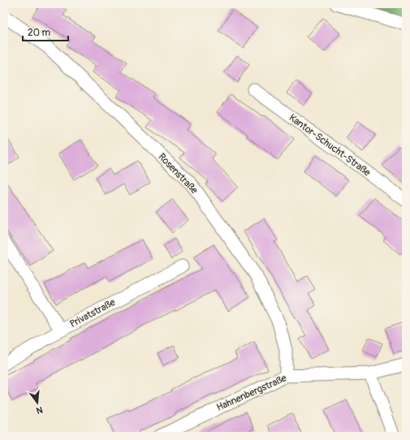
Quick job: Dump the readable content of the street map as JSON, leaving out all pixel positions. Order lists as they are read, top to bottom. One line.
{"streets":{"street":["Kantor-Schucht-Straße","Rosenstraße","Privatstraße","Hahnenbergstraße"]},"crossings":[["Rosenstraße","Hahnenbergstraße"]],"scale_bar":"20 m","north":"bottom"}
